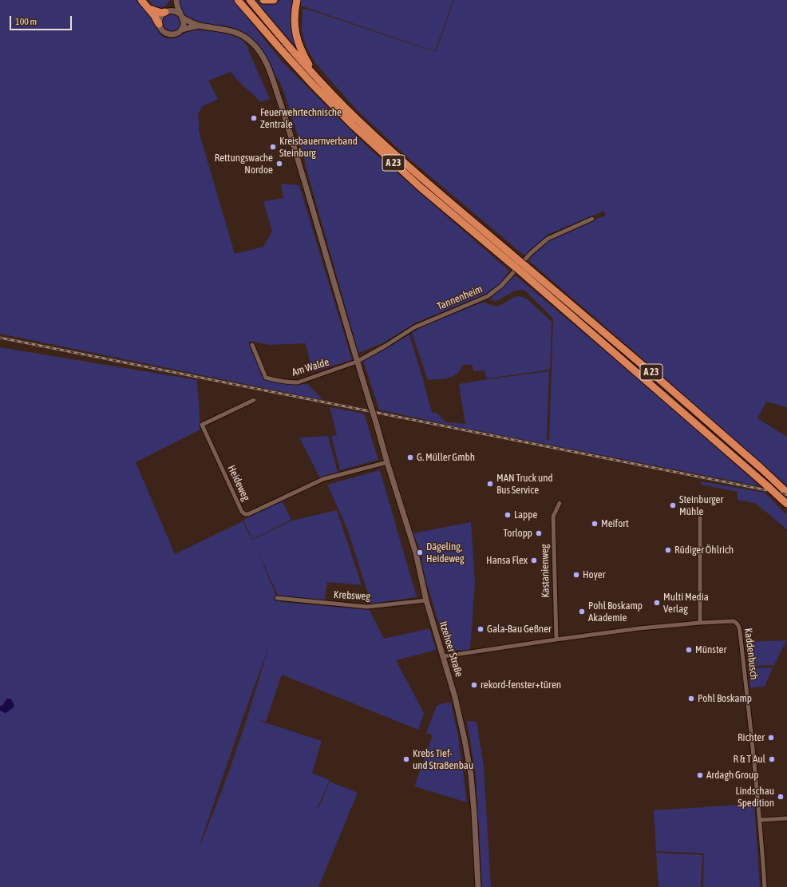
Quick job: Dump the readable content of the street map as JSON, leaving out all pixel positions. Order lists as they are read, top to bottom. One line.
{"streets":{"highway":["A 23"],"main road":["Itzehoer Straße"],"street":["Tannenheim","Am Walde","Heideweg","Kastanienweg","Krebsweg","Kaddenbusch"]},"crossings":[["Tannenheim","Am Walde"],["Tannenheim","Itzehoer Straße"],["Am Walde","Itzehoer Straße"],["Heideweg","Itzehoer Straße"],["Kastanienweg","Kaddenbusch"],["Krebsweg","Itzehoer Straße"],["Itzehoer Straße","Kaddenbusch"]],"places":["Feuerwehrtechnische Zentrale","Kreisbauernverband Steinburg","Rettungswache Nordoe","G. Müller Gmbh","MAN Truck und Bus Service","Steinburger Mühle","Lappe","Meifort","Torlopp","Rüdiger Öhlrich","Dägeling, Heideweg","Hansa Flex","Hoyer","Multi Media Verlag","Pohl Boskamp Akademie","Gala-Bau Geßner","Münster","rekord-fenster+türen","Pohl Boskamp","Richter","Krebs Tief- und Straßenbau","R & T Aul","Ardagh Group","Lindschau Spedition"],"scale_bar":"100 m"}
